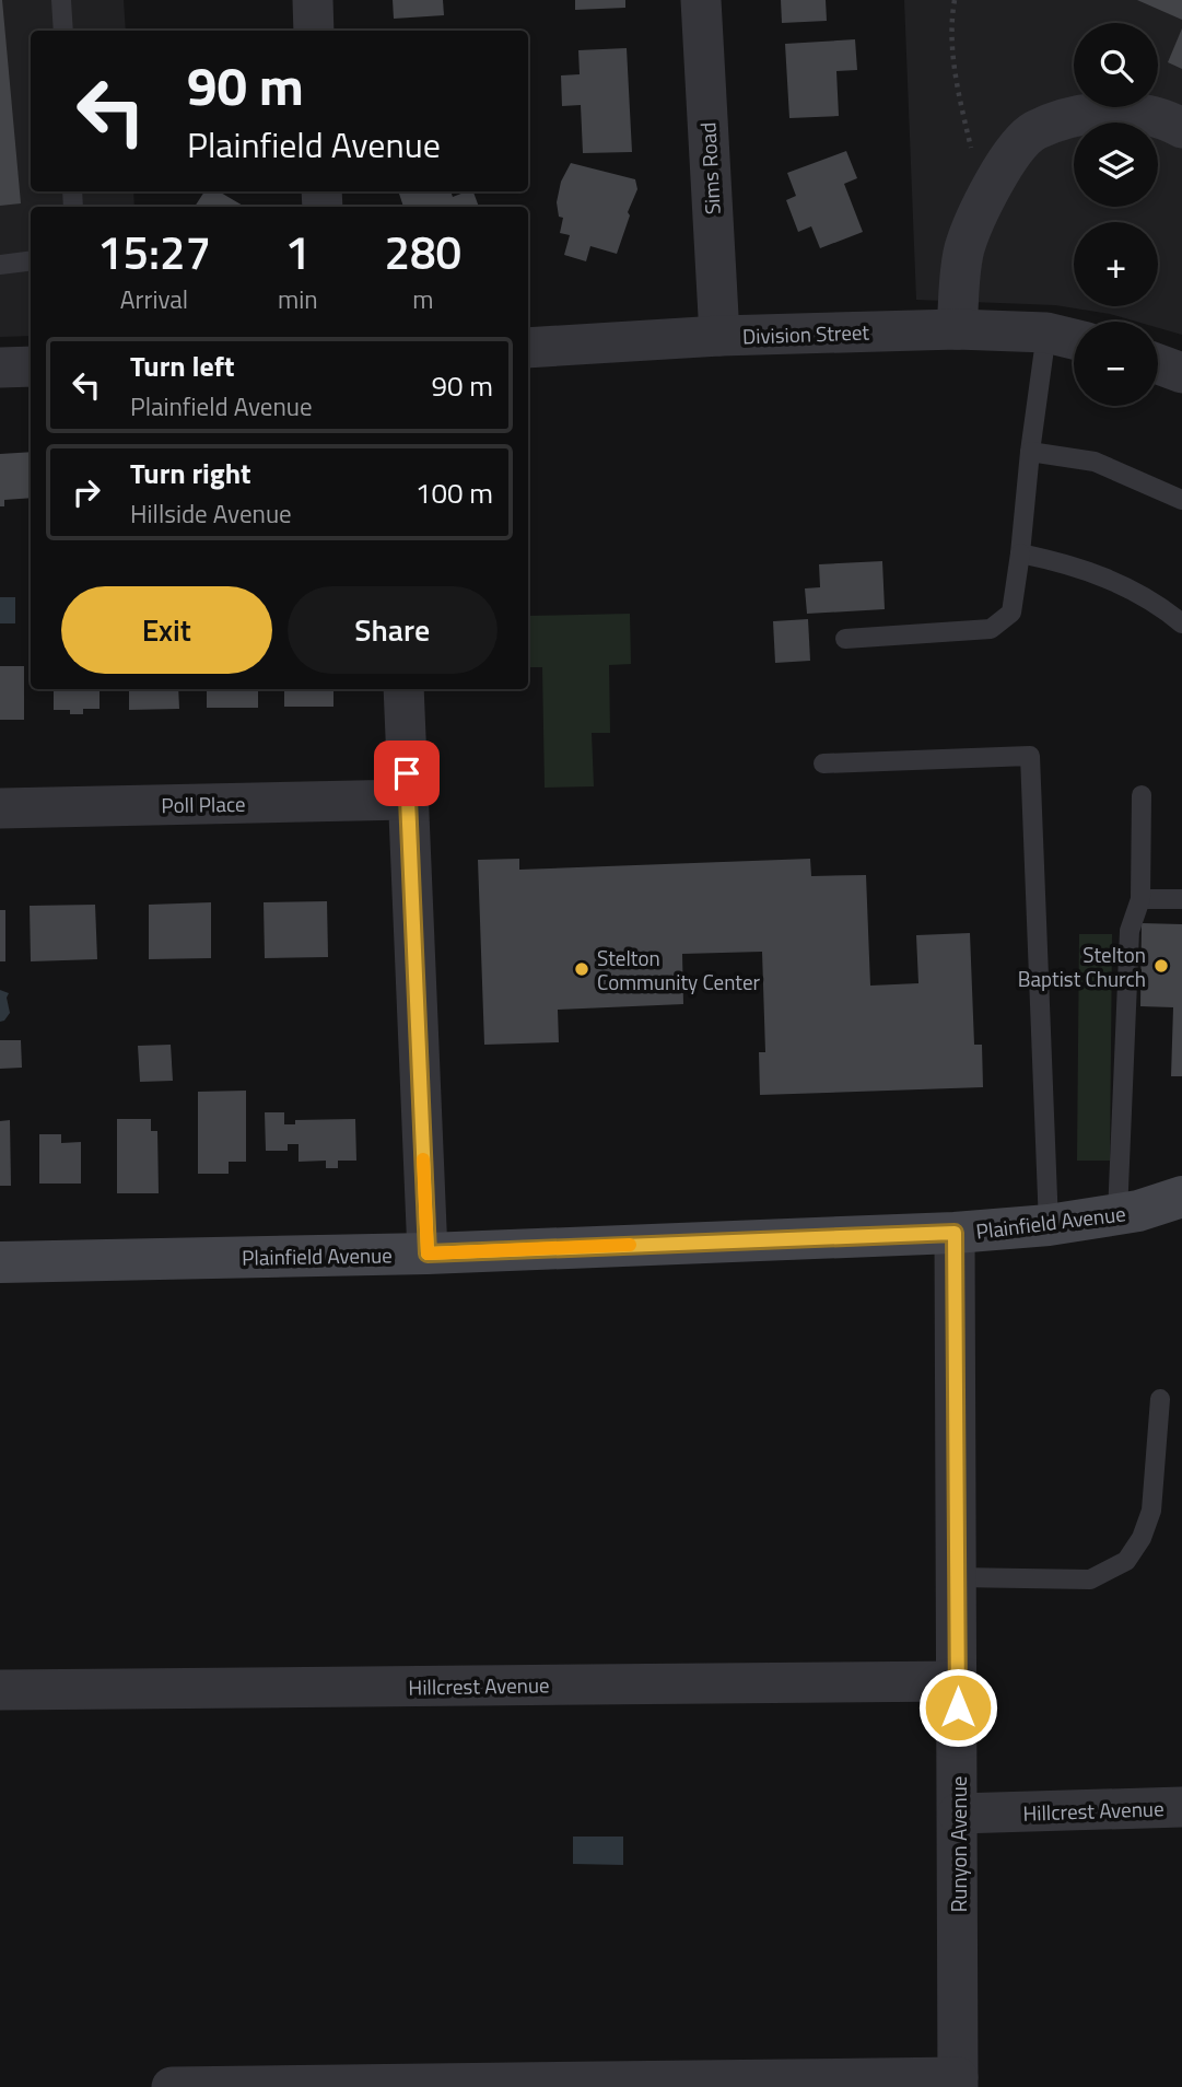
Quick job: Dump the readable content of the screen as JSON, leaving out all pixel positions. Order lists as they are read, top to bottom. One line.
{"streets":{"main road":["Plainfield Avenue"],"street":["Sims Road","Division Street","Poll Place","Hillcrest Avenue","Runyon Avenue"]},"crossings":[["Sims Road","Division Street"],["Plainfield Avenue","Runyon Avenue"],["Hillcrest Avenue","Runyon Avenue"]],"places":["Stelton Baptist Church","Stelton Community Center"],"page":{"map_buttons":["+","−"],"turn":["90 m","Plainfield Avenue"],"eta":["15:27","Arrival","1","min","280","m"],"list":[{"name":"Turn left","note":"Plainfield Avenue","value":"90 m"},{"name":"Turn right","note":"Hillside Avenue","value":"100 m"}],"buttons":["Exit","Share"]}}
